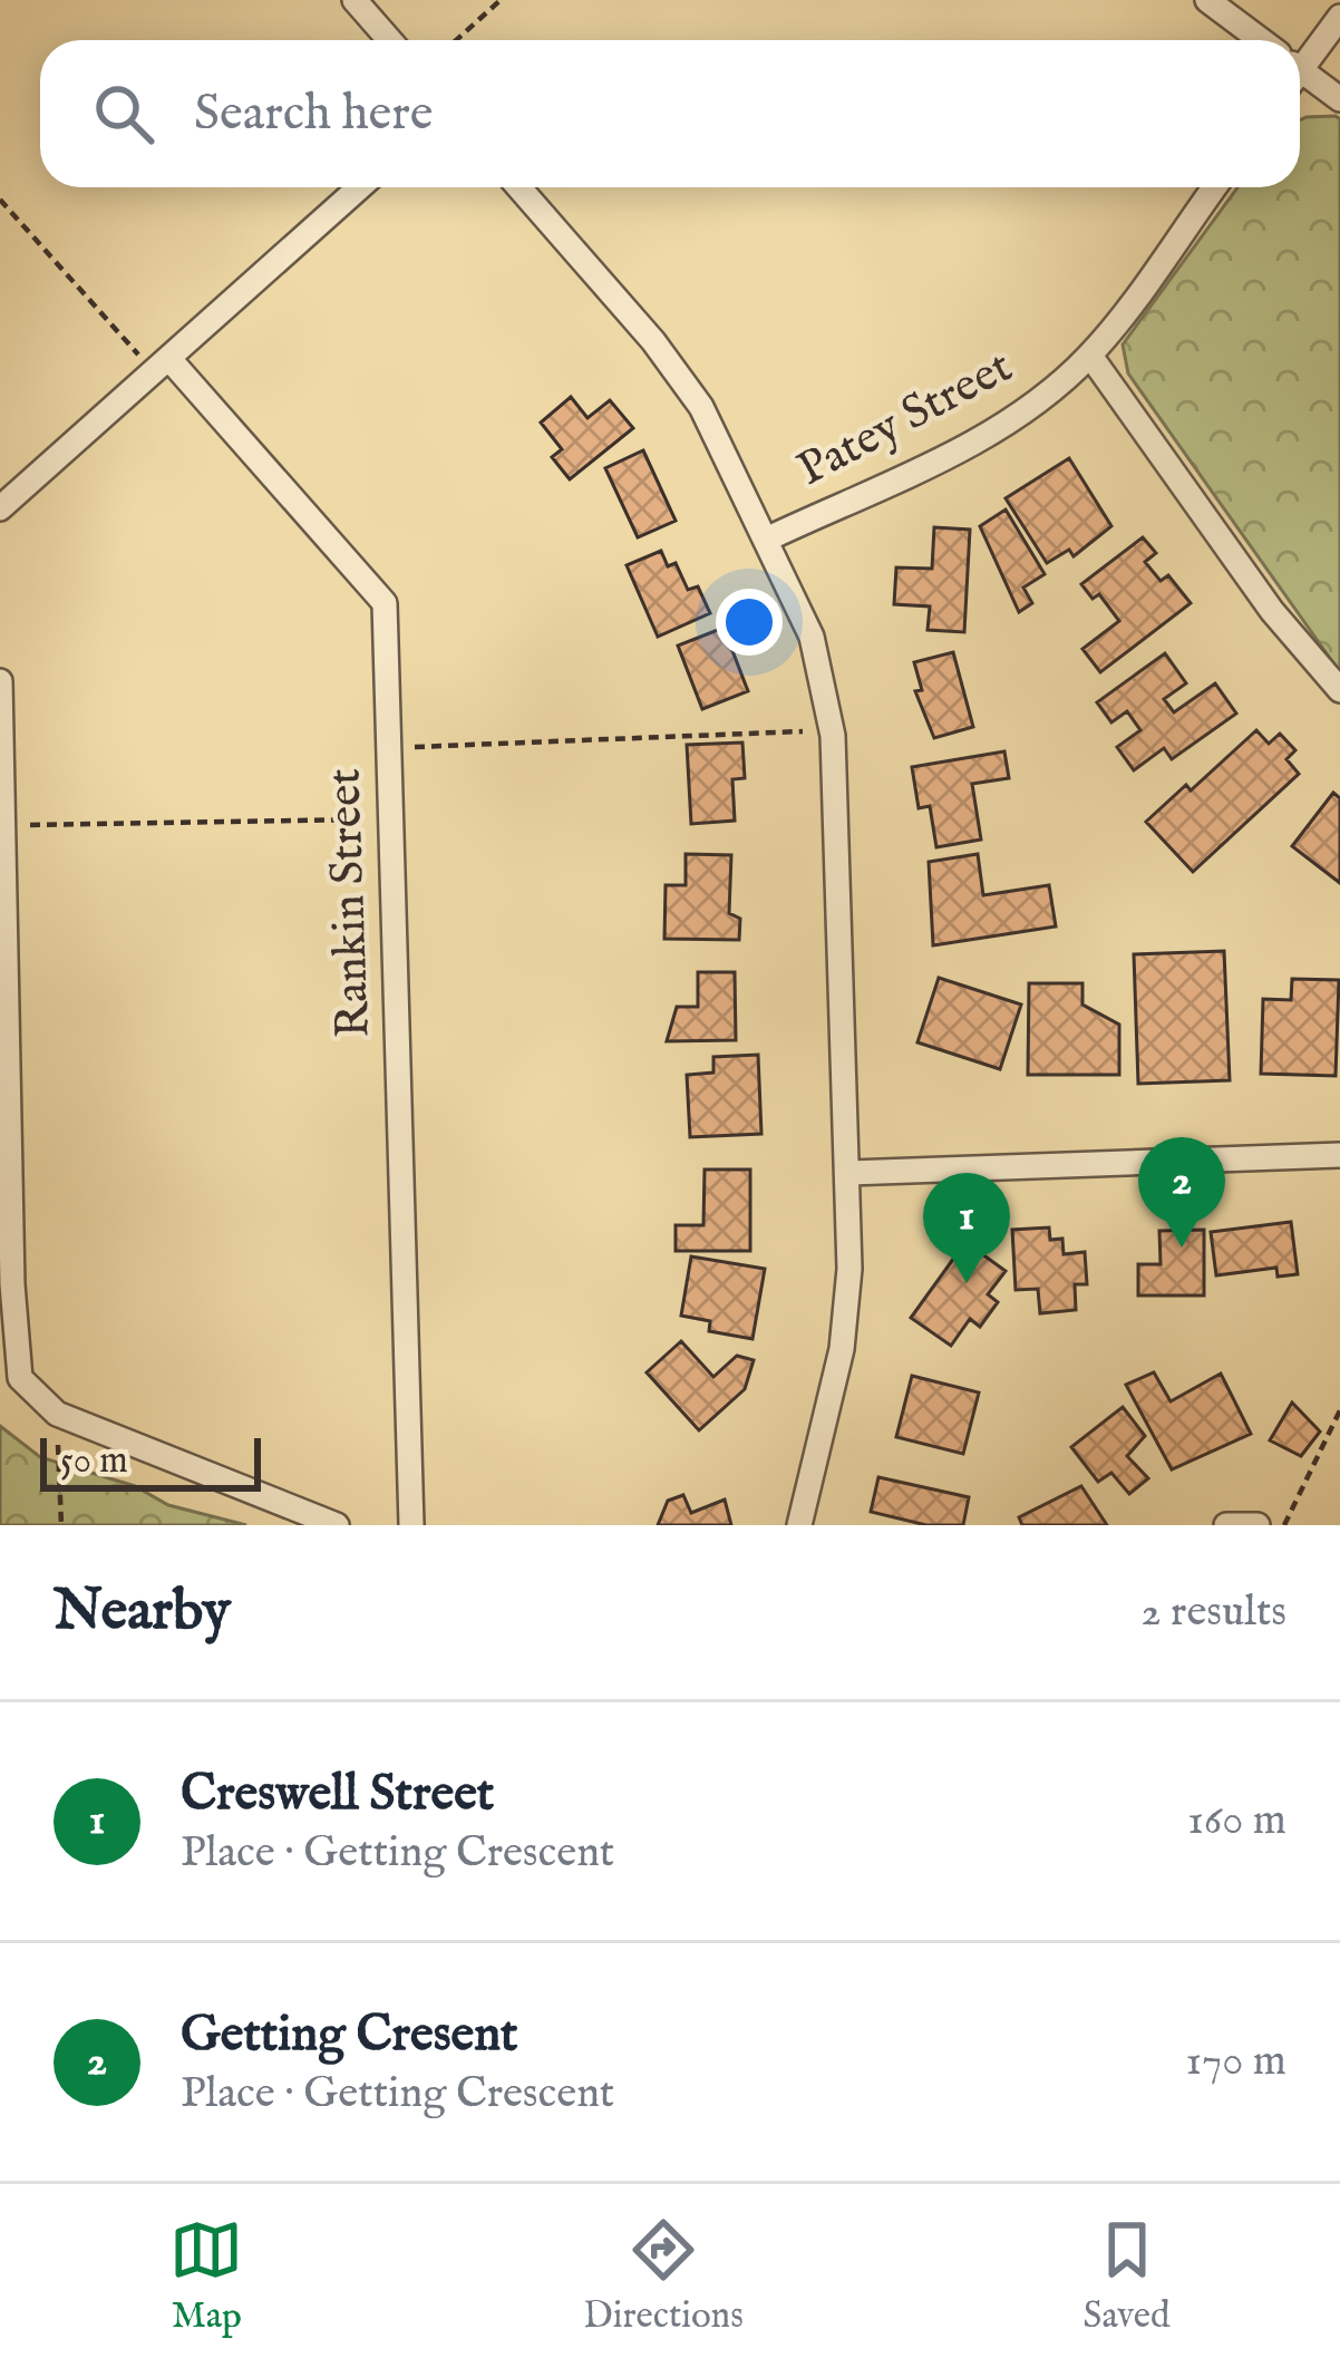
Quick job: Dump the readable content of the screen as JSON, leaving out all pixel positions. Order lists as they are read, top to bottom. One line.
{"streets":{"street":["Patey Street","Rankin Street"]},"scale_bar":"50 m","page":{"search":"Search here","pins":["2","1"],"scale":"50 m","heading":["Nearby","2 results"],"list":[{"mark":"1","name":"Creswell Street","note":"Place · Getting Crescent","value":"160 m"},{"mark":"2","name":"Getting Cresent","note":"Place · Getting Crescent","value":"170 m"}],"nav":["Map","Directions","Saved"]}}
